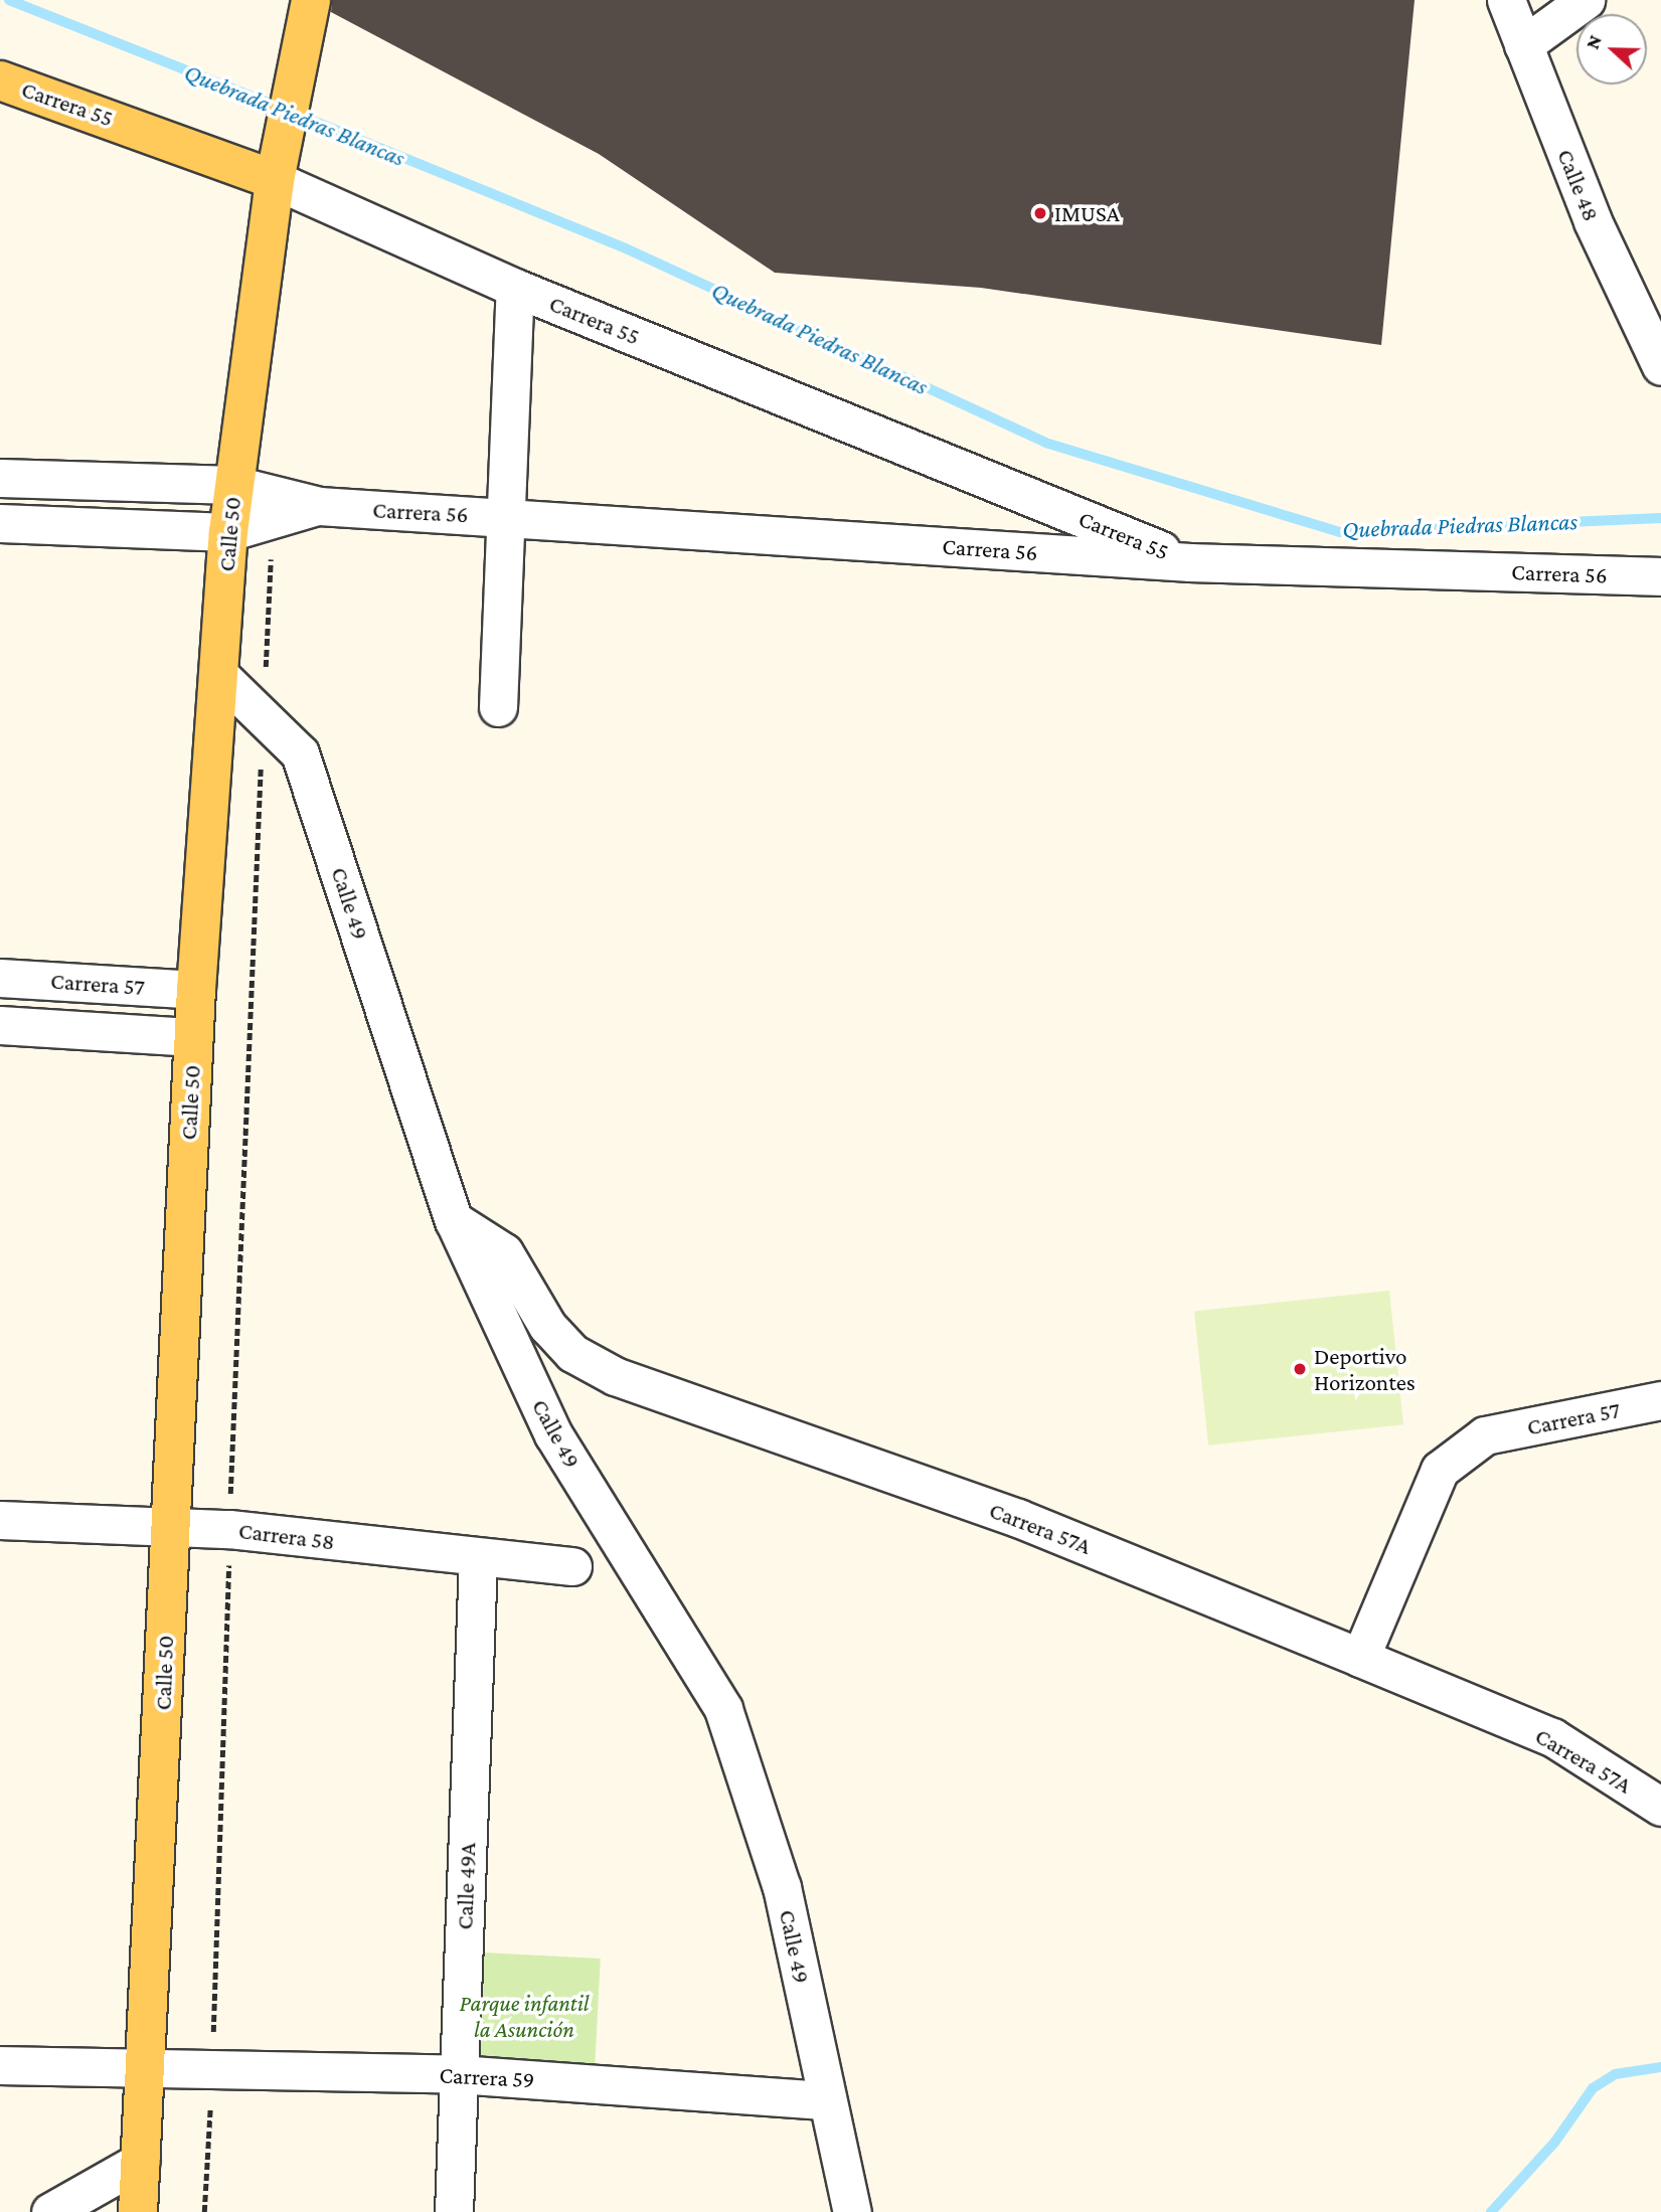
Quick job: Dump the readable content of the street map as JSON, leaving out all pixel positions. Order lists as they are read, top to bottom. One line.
{"streets":{"main road":["Carrera 55","Calle 50"],"street":["Calle 48","Carrera 56","Calle 49","Carrera 57","Carrera 57A","Carrera 58","Calle 49A","Carrera 59"]},"crossings":[["Carrera 55","Carrera 56"],["Carrera 55","Calle 50"],["Carrera 56","Calle 50"],["Calle 50","Calle 49"],["Calle 50","Carrera 57"],["Calle 50","Carrera 58"],["Calle 50","Carrera 59"],["Calle 49","Carrera 57A"],["Calle 49","Carrera 59"],["Carrera 57","Carrera 57A"],["Carrera 58","Calle 49A"],["Calle 49A","Carrera 59"]],"water":["Quebrada Piedras Blancas"],"parks":["Parque infantil la Asunción"],"places":["IMUSA","Deportivo Horizontes"],"north":"left"}
